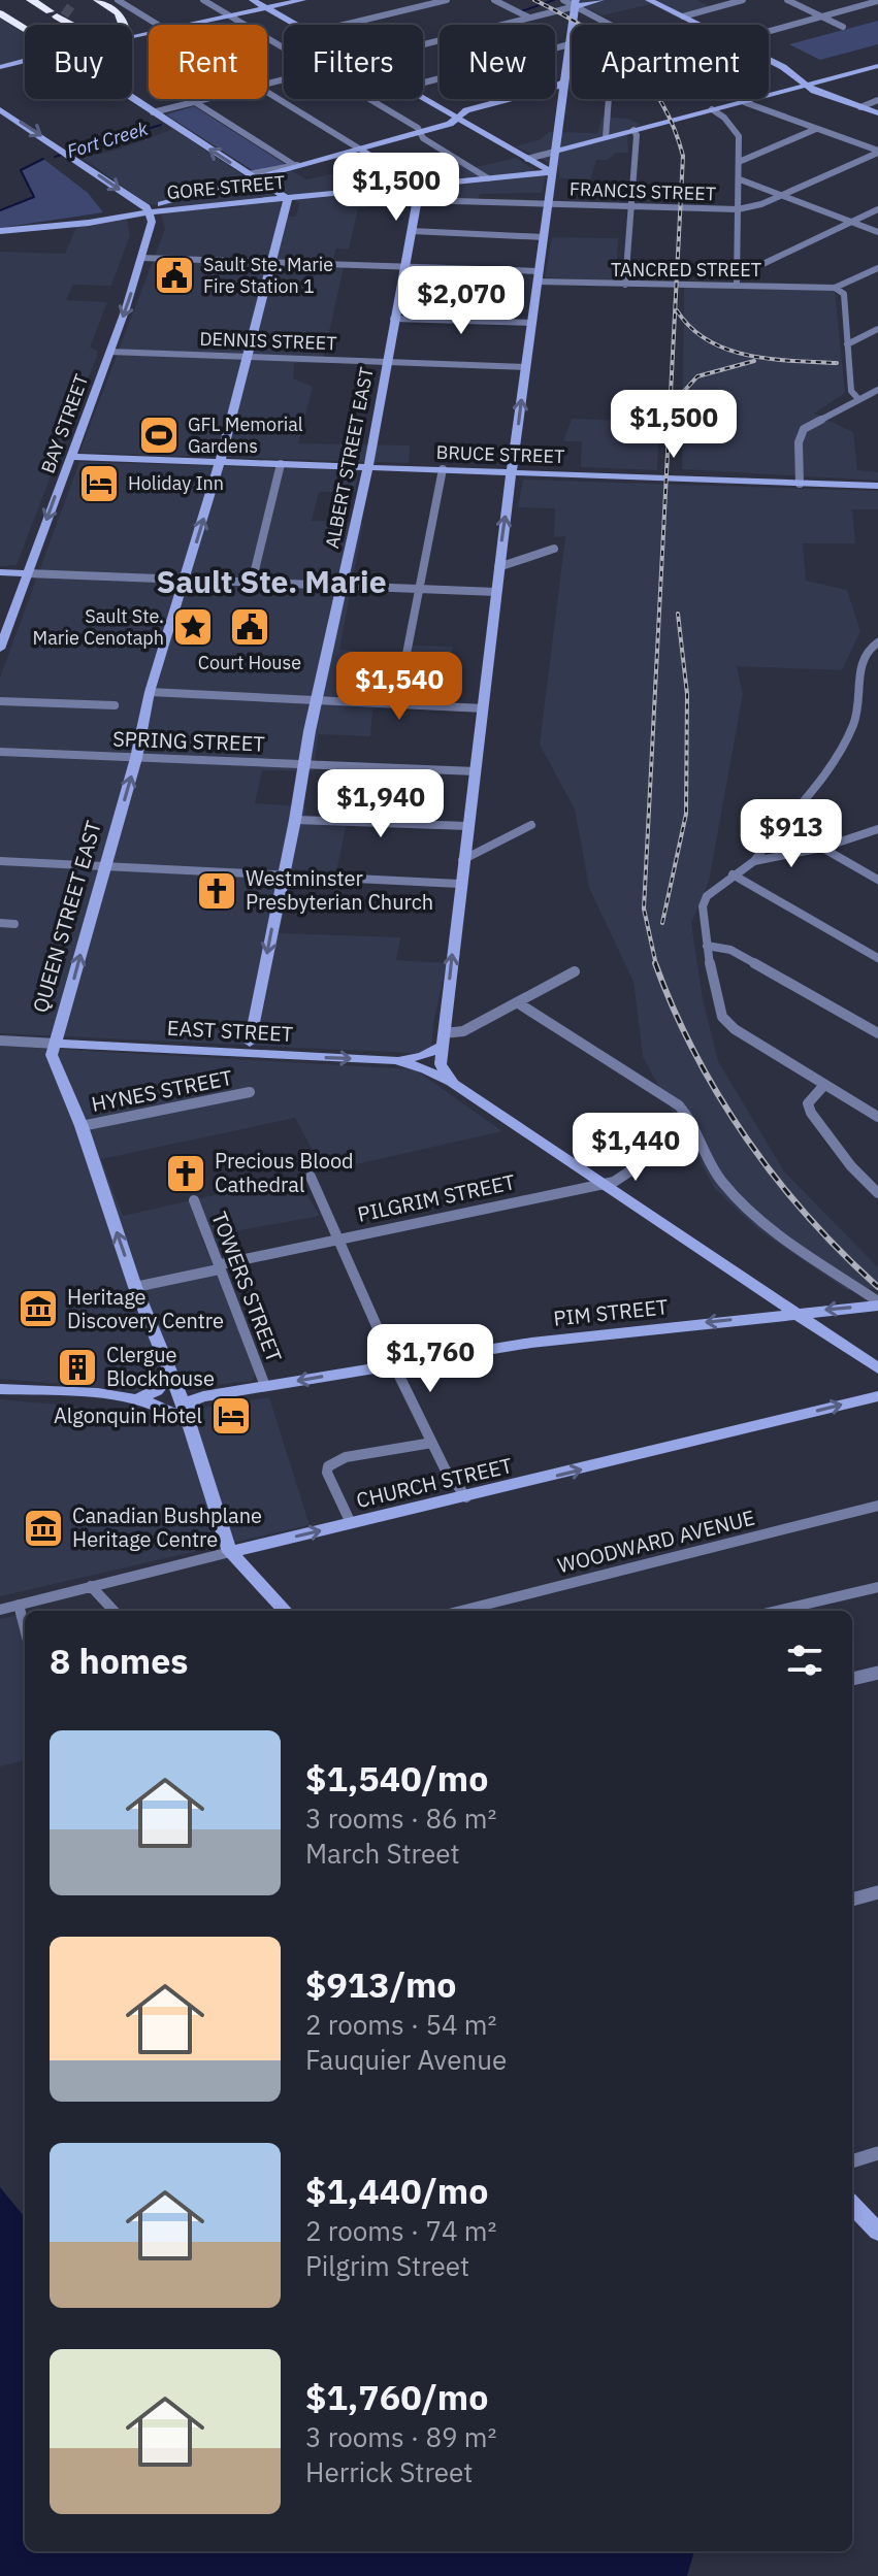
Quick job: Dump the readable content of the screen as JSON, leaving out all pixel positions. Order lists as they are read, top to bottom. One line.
{"streets":{"main road":["GORE STREET","BAY STREET","BRUCE STREET","ALBERT STREET EAST","QUEEN STREET EAST","EAST STREET","PIM STREET","CHURCH STREET"],"street":["FRANCIS STREET","TANCRED STREET","DENNIS STREET","SPRING STREET","HYNES STREET","PILGRIM STREET","TOWERS STREET","WOODWARD AVENUE"]},"crossings":[["GORE STREET","BAY STREET"],["GORE STREET","ALBERT STREET EAST"],["GORE STREET","QUEEN STREET EAST"],["FRANCIS STREET","ALBERT STREET EAST"],["TANCRED STREET","BAY STREET"],["TANCRED STREET","ALBERT STREET EAST"],["TANCRED STREET","QUEEN STREET EAST"],["DENNIS STREET","BAY STREET"],["DENNIS STREET","ALBERT STREET EAST"],["DENNIS STREET","QUEEN STREET EAST"],["BAY STREET","BRUCE STREET"],["BRUCE STREET","ALBERT STREET EAST"],["BRUCE STREET","QUEEN STREET EAST"],["ALBERT STREET EAST","SPRING STREET"],["SPRING STREET","QUEEN STREET EAST"],["QUEEN STREET EAST","EAST STREET"],["QUEEN STREET EAST","HYNES STREET"],["QUEEN STREET EAST","PILGRIM STREET"],["QUEEN STREET EAST","CHURCH STREET"],["EAST STREET","PILGRIM STREET"],["EAST STREET","PIM STREET"],["PILGRIM STREET","TOWERS STREET"],["TOWERS STREET","PIM STREET"]],"one_way":["BAY STREET","QUEEN STREET EAST","PIM STREET","CHURCH STREET"],"districts":["Sault Ste. Marie"],"water":["Fort Creek"],"places":{"public building":["Sault Ste. Marie Fire Station 1","Court House"],"sports":["GFL Memorial Gardens"],"hotel":["Holiday Inn","Algonquin Hotel"],"place":["Sault Ste. Marie Cenotaph"],"church":["Westminster Presbyterian Church","Precious Blood Cathedral"],"museum":["Heritage Discovery Centre","Canadian Bushplane Heritage Centre"],"building":["Clergue Blockhouse"]},"page":{"chip":["Buy","Rent","Filters","New","Apartment"],"price":["$1,500","$2,070","$1,500","$1,540","$1,940","$913","$1,440","$1,760"],"heading":"8 homes","list":[{"name":"$1,540/mo","note":"3 rooms · 86 m² · March Street"},{"name":"$913/mo","note":"2 rooms · 54 m² · Fauquier Avenue"},{"name":"$1,440/mo","note":"2 rooms · 74 m² · Pilgrim Street"},{"name":"$1,760/mo","note":"3 rooms · 89 m² · Herrick Street"}]}}
